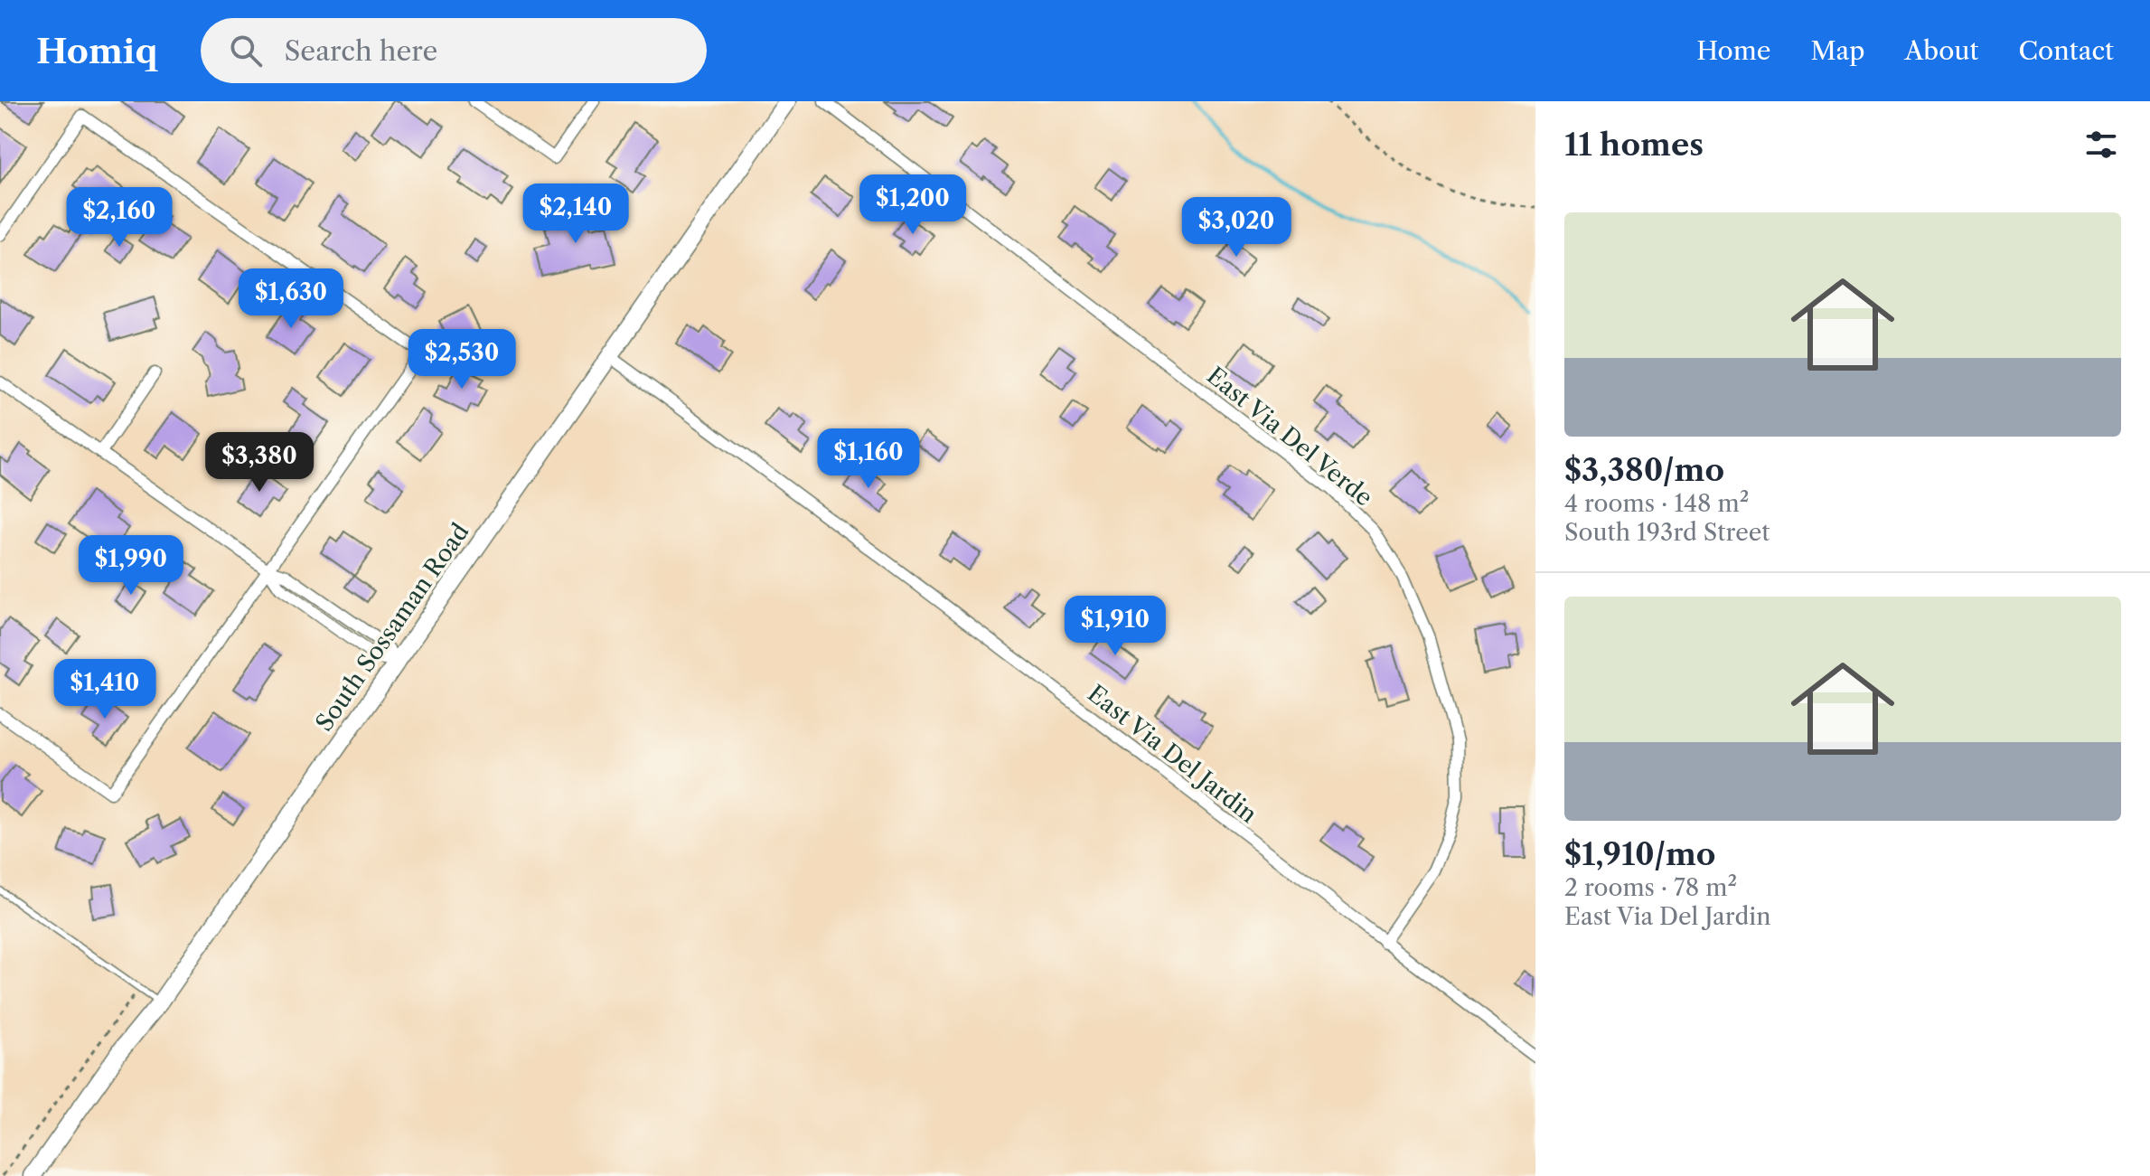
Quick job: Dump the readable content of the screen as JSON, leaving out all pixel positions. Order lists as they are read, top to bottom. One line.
{"streets":{"main road":["South Sossaman Road"],"street":["East Via Del Verde","East Via Del Jardin"]},"crossings":[["East Via Del Verde","East Via Del Jardin"],["South Sossaman Road","East Via Del Jardin"]],"page":{"header":"Homiq","search":"Search here","nav":["Home","Map","About","Contact"],"heading":"11 homes","price":["$1,200","$2,140","$2,160","$3,020","$1,630","$2,530","$1,160","$3,380","$1,990","$1,910","$1,410"],"list":[{"name":"$3,380/mo","note":"4 rooms · 148 m² · South 193rd Street"},{"name":"$1,910/mo","note":"2 rooms · 78 m² · East Via Del Jardin"}]}}
